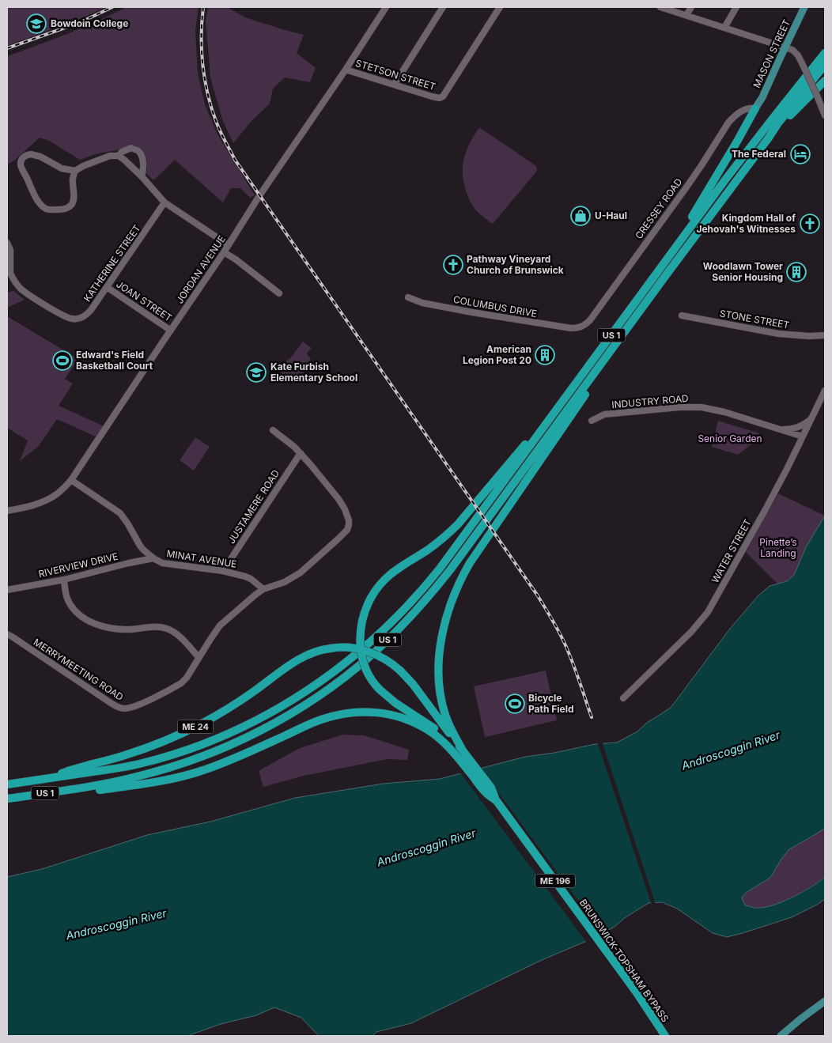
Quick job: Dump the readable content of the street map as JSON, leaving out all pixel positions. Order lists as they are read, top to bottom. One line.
{"streets":{"highway":["US 1","ME 24","ME 196","BRUNSWICK-TOPSHAM BYPASS"],"main road":["MASON STREET"],"street":["STETSON STREET","CRESSEY ROAD","KATHERINE STREET","JORDAN AVENUE","JOAN STREET","COLUMBUS DRIVE","STONE STREET","INDUSTRY ROAD","JUSTAMERE ROAD","WATER STREET","MINAT AVENUE","RIVERVIEW DRIVE","MERRYMEETING ROAD"]},"crossings":[["MASON STREET","CRESSEY ROAD"],["STETSON STREET","JORDAN AVENUE"],["CRESSEY ROAD","COLUMBUS DRIVE"],["KATHERINE STREET","JOAN STREET"],["JORDAN AVENUE","JOAN STREET"],["JORDAN AVENUE","MINAT AVENUE"],["US 1","ME 24"],["INDUSTRY ROAD","WATER STREET"],["JUSTAMERE ROAD","MINAT AVENUE"],["JUSTAMERE ROAD","MERRYMEETING ROAD"],["MINAT AVENUE","RIVERVIEW DRIVE"],["MINAT AVENUE","MERRYMEETING ROAD"],["ME 24","ME 196"],["ME 196","BRUNSWICK-TOPSHAM BYPASS"]],"water":["Androscoggin River"],"parks":["Senior Garden","Pinette’s Landing"],"places":{"school or university":["Bowdoin College","Kate Furbish Elementary School"],"hotel":["The Federal"],"shop":["U-Haul"],"church":["Kingdom Hall of Jehovah's Witnesses","Pathway Vineyard Church of Brunswick"],"building":["Woodlawn Tower Senior Housing","American Legion Post 20"],"sports":["Edward's Field Basketball Court","Bicycle Path Field"]}}
